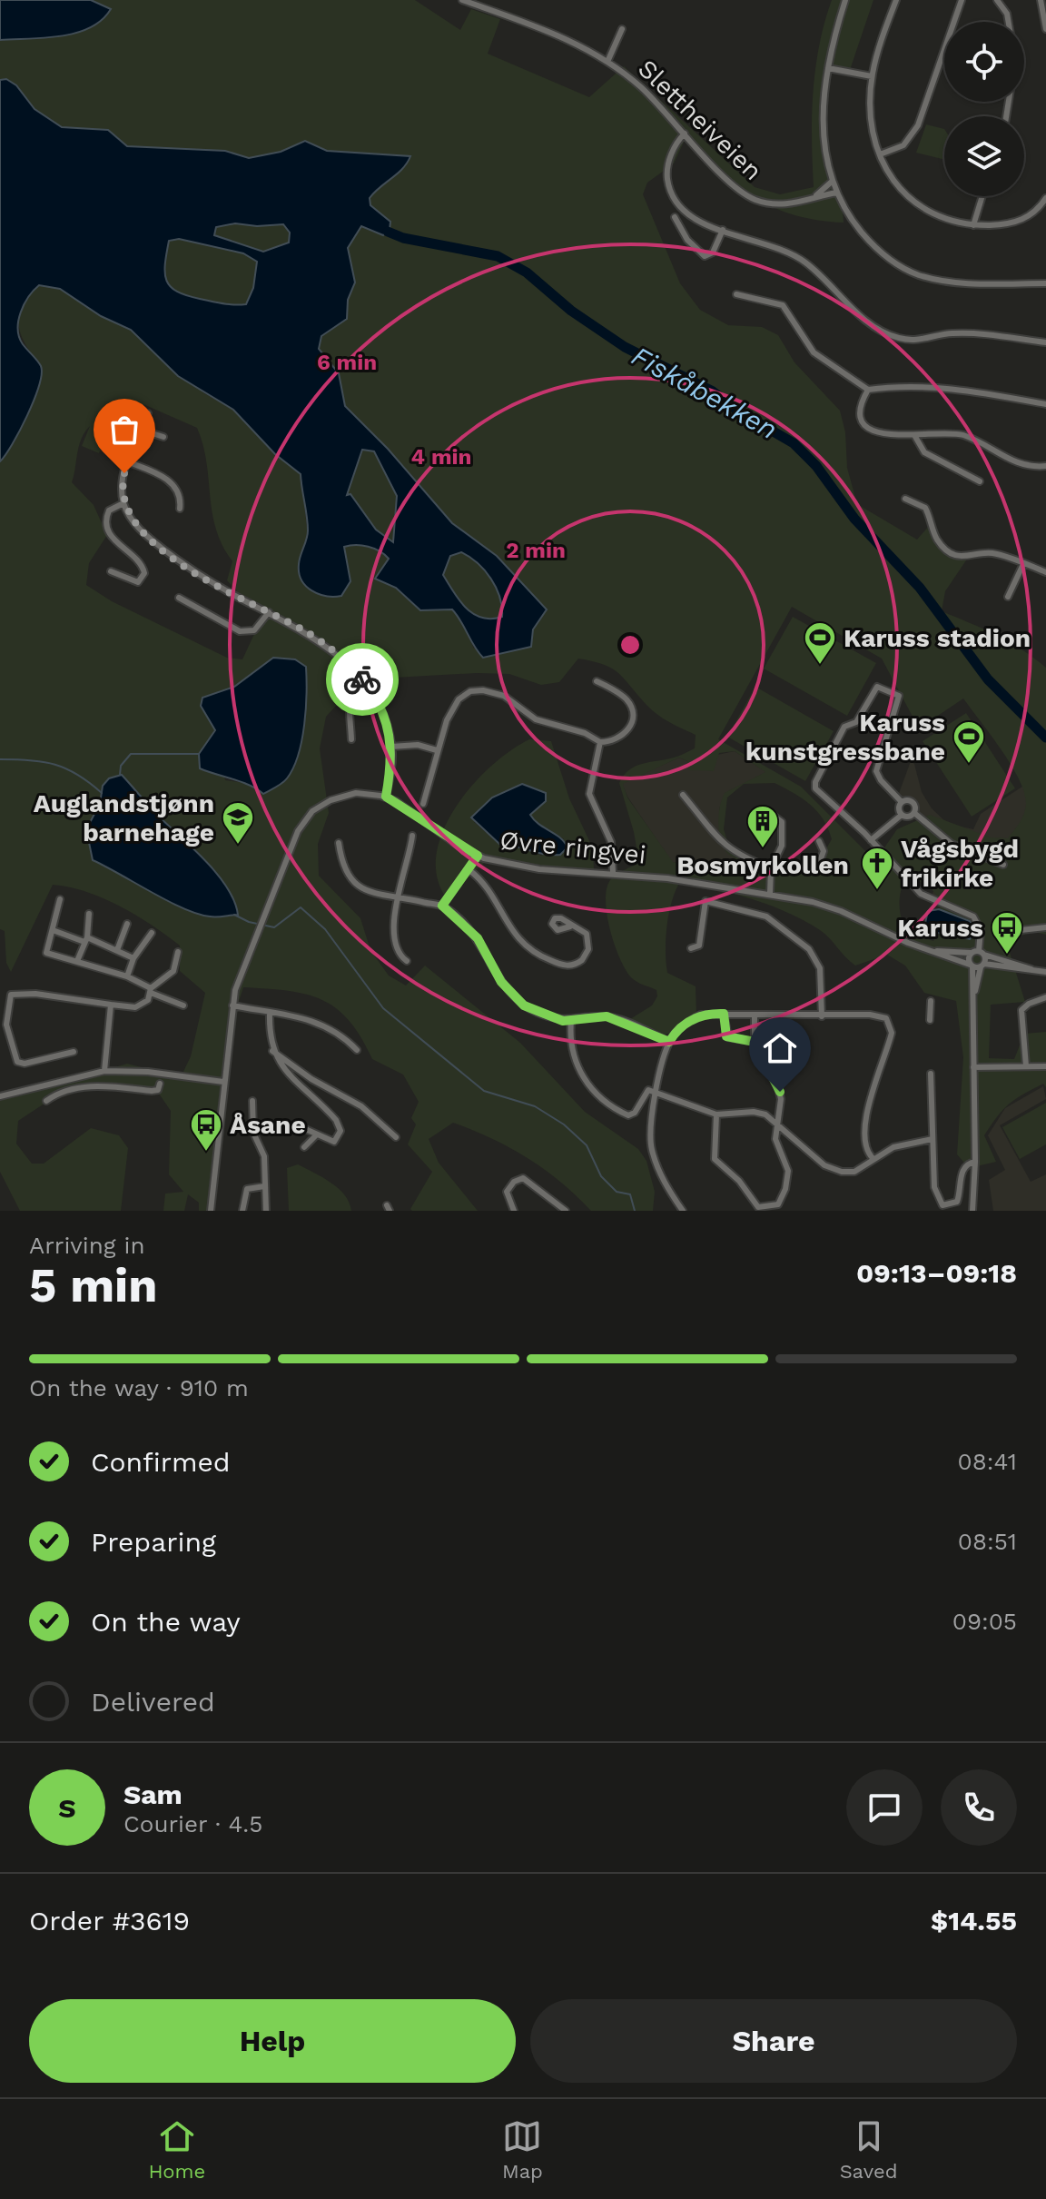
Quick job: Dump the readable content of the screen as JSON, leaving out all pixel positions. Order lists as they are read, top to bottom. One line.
{"streets":{"street":["Slettheiveien","Øvre ringvei"]},"water":["Fiskåbekken"],"places":{"sports":["Karuss stadion","Karuss kunstgressbane"],"school or university":["Auglandstjønn barnehage"],"building":["Bosmyrkollen"],"church":["Vågsbygd frikirke"],"bus stop":["Karuss","Åsane"]},"page":{"heading":["5 min","Arriving in","09:13–09:18"],"panel":["Sam","Courier · 4.5","Order #3619","$14.55"],"bar":"On the way · 910 m","list":[["Confirmed","08:41"],["Preparing","08:51"],["On the way","09:05"],"Delivered"],"round":"S","buttons":["Help","Share"],"tabs":["Home","Map","Saved"]},"rings":["6 min","4 min","2 min"]}
